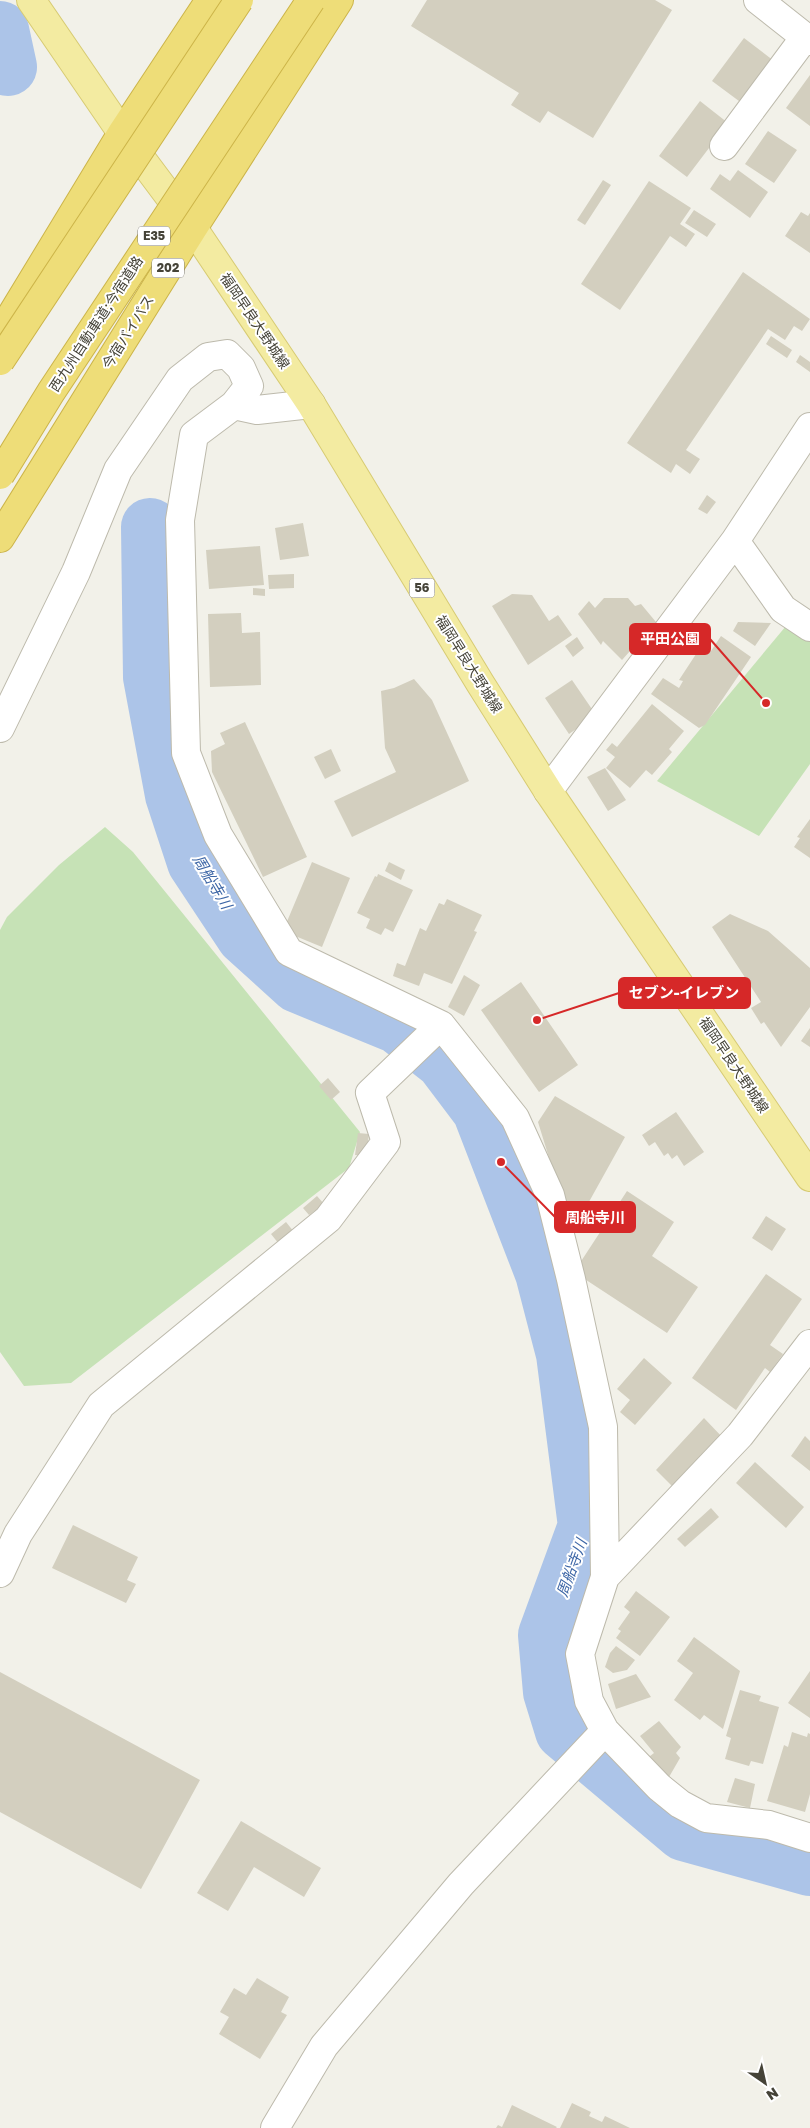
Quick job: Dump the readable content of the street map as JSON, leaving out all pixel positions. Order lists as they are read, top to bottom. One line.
{"streets":{"highway":["E35","202","西九州自動車道;今宿道路","今宿バイパス"],"main road":["福岡早良大野城線","56"]},"crossings":[["福岡早良大野城線","今宿バイパス"]],"water":["周船寺川"],"places":["平田公園","セブン-イレブン","周船寺川"],"north":"bottom right"}
